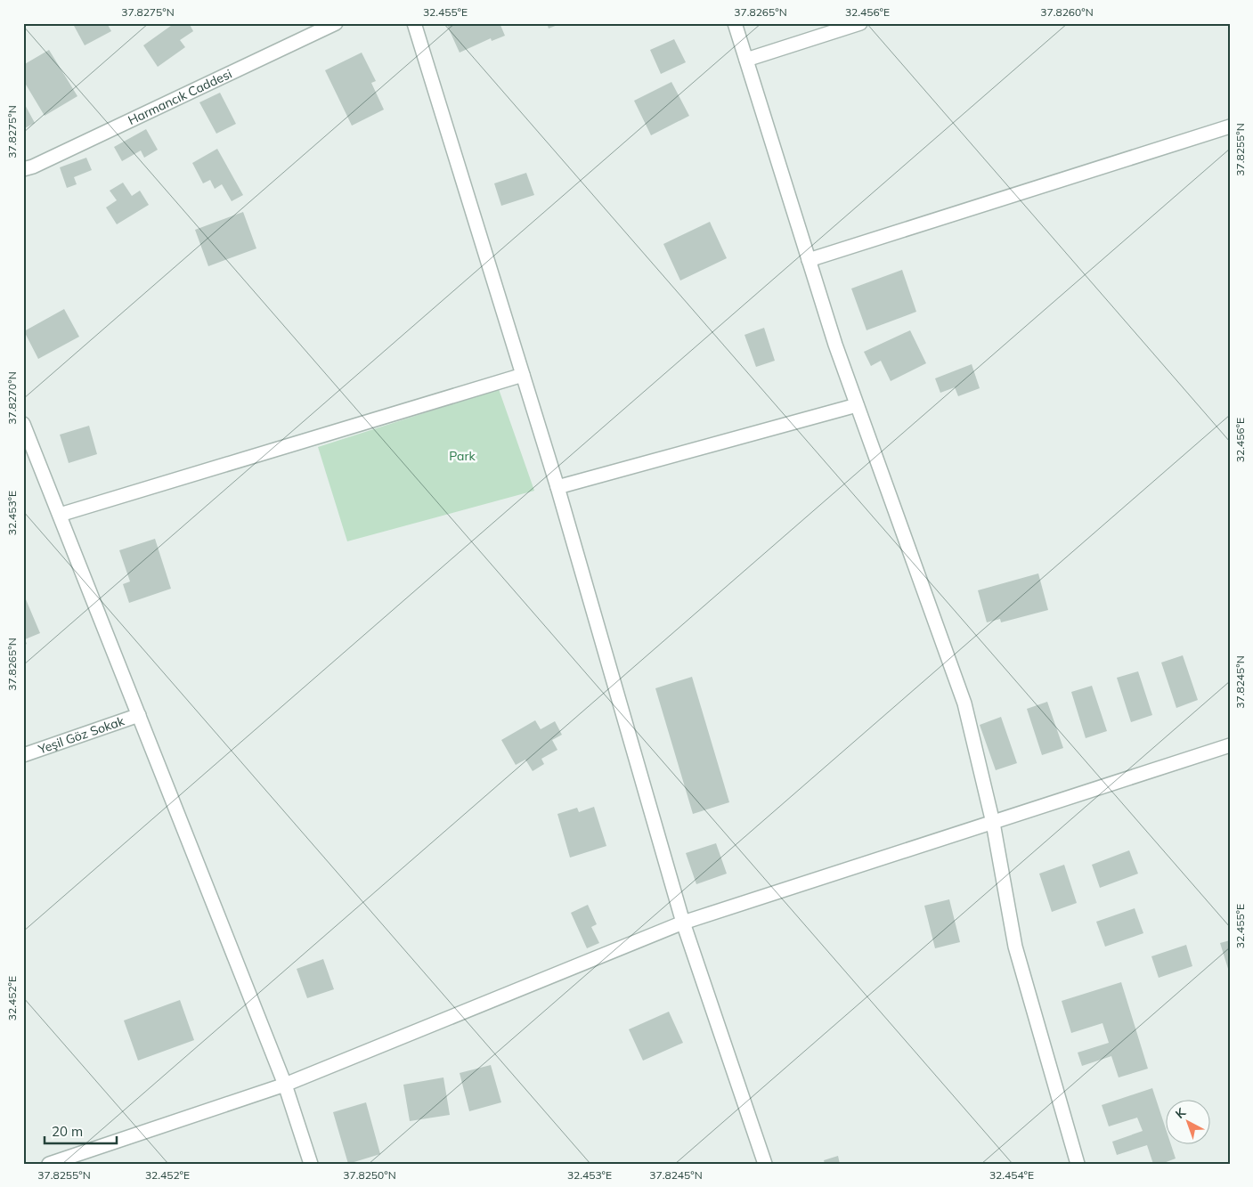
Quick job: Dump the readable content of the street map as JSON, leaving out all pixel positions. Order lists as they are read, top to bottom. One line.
{"streets":{"street":["Harmancık Caddesi","Yeşil Göz Sokak"]},"parks":["Park"],"scale_bar":"20 m","north":"top left","coordinates":["37.8275°N","32.455°E","37.8265°N","32.456°E","37.8260°N","37.8255°N","37.8270°N","32.453°E","37.8245°N","32.452°E","37.8250°N","32.454°E"]}
